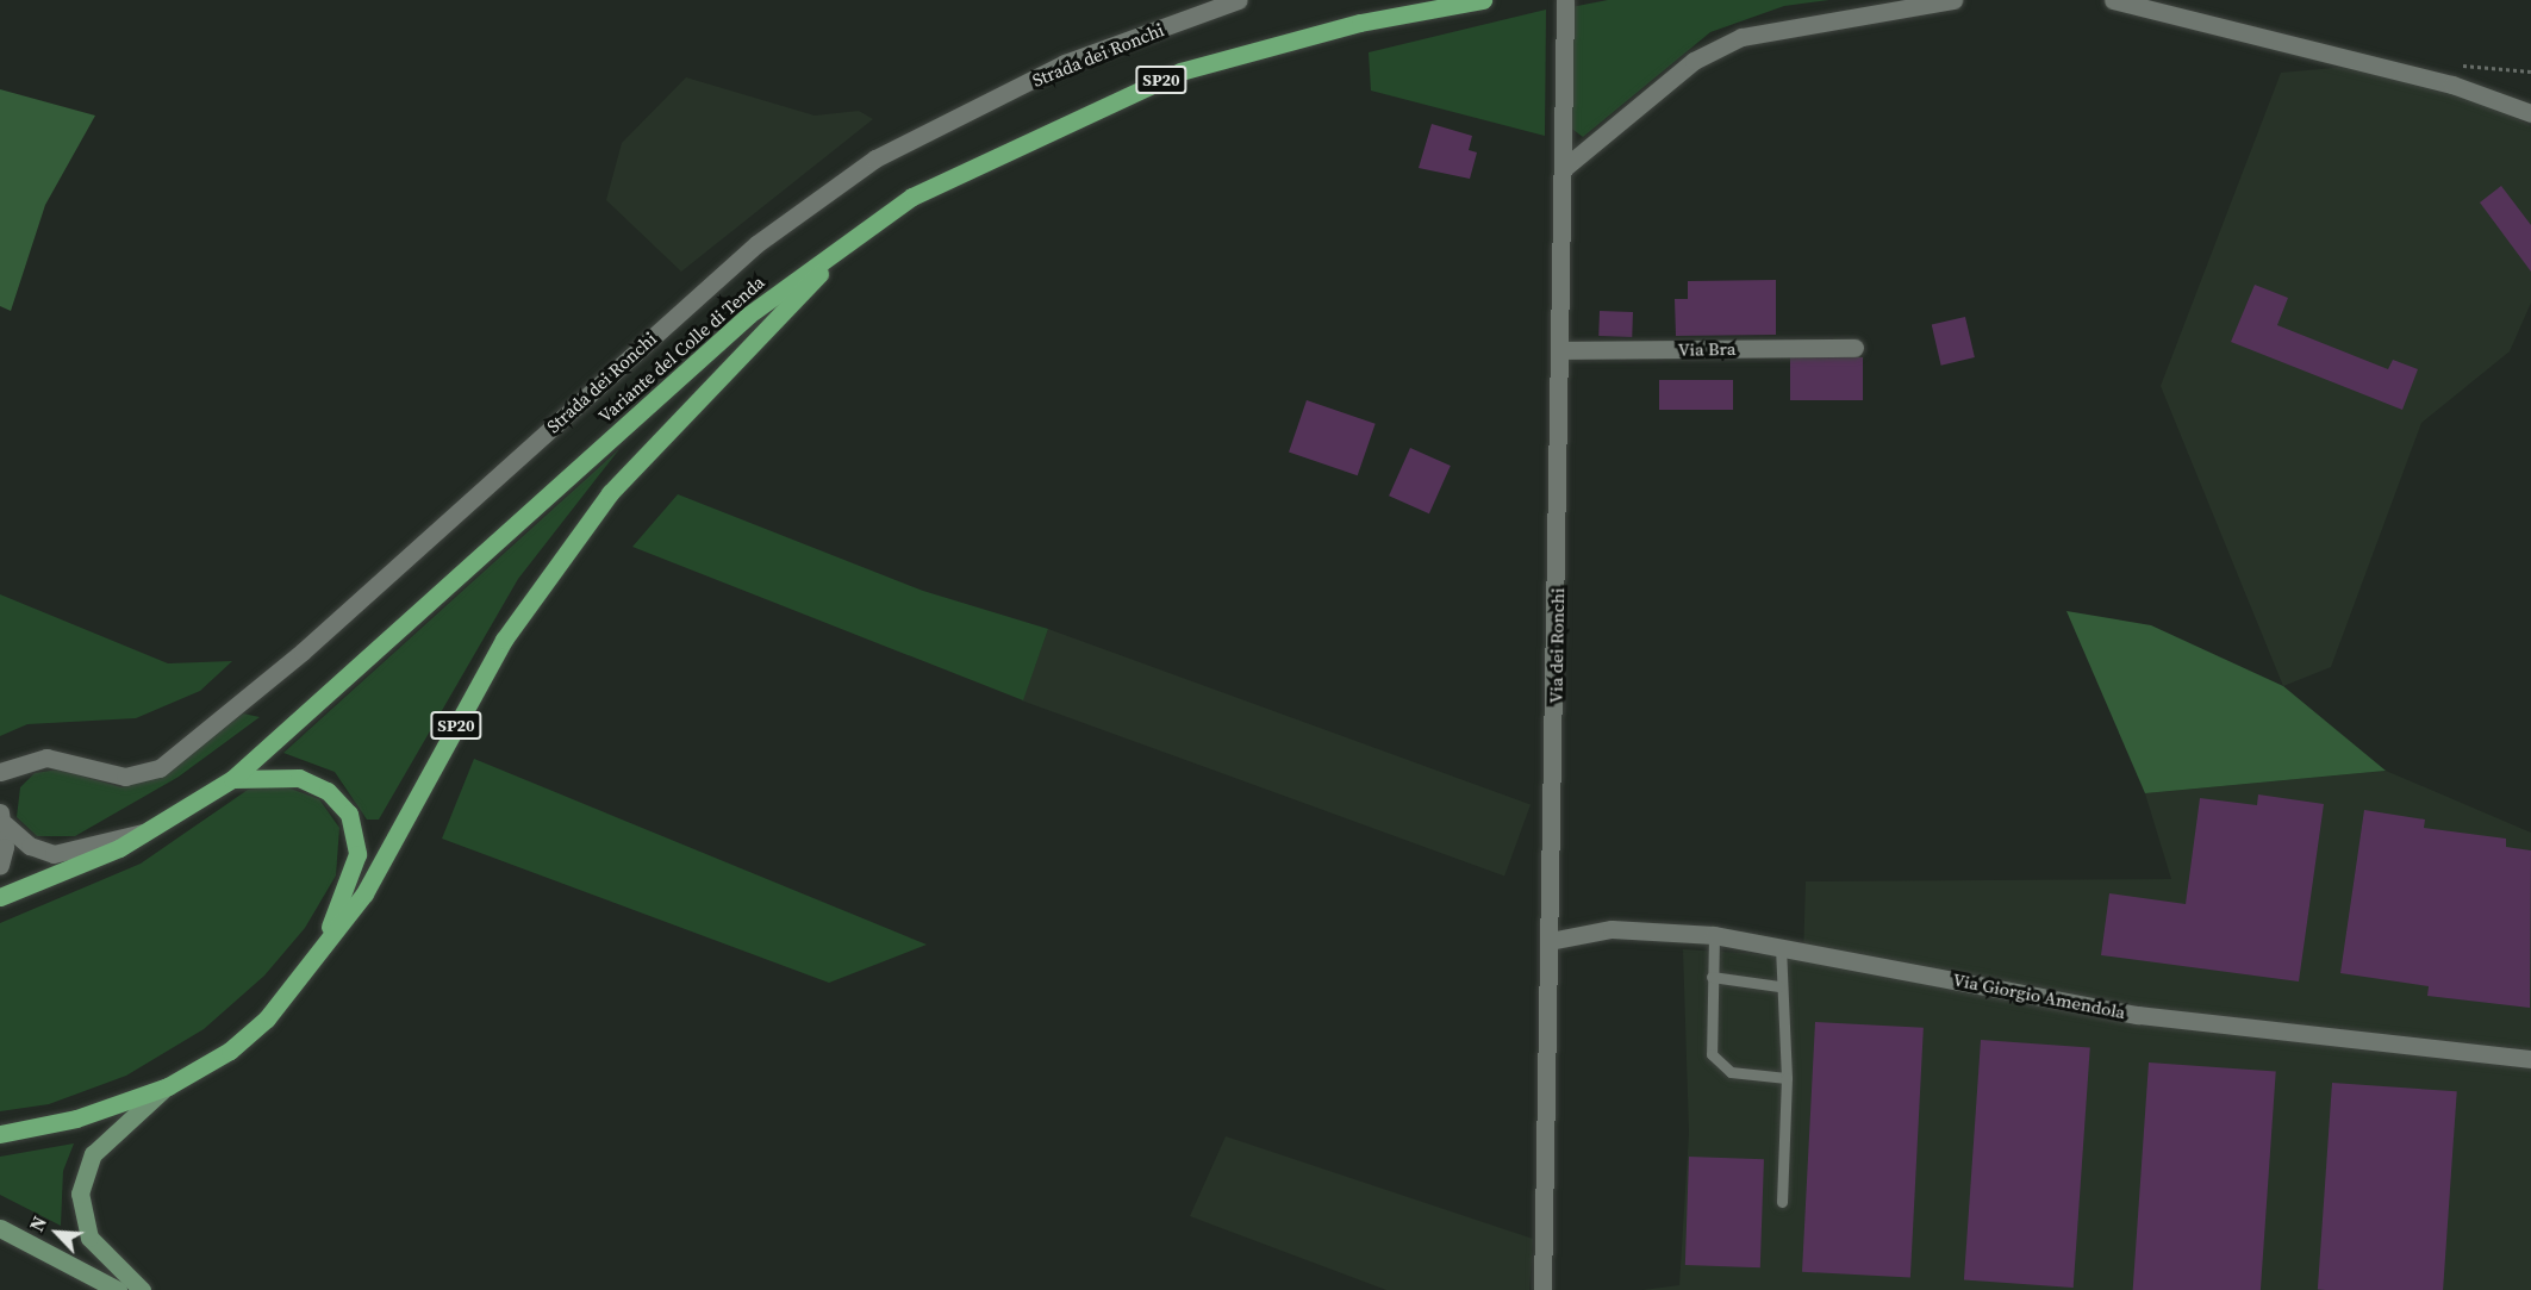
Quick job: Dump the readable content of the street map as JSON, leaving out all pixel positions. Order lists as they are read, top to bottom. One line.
{"streets":{"main road":["SP20","Variante del Colle di Tenda"],"street":["Strada dei Ronchi","Via Bra","Via dei Ronchi","Via Giorgio Amendola"]},"crossings":[["SP20","Variante del Colle di Tenda"],["Via Bra","Via dei Ronchi"],["Via dei Ronchi","Via Giorgio Amendola"]],"north":"top left"}
